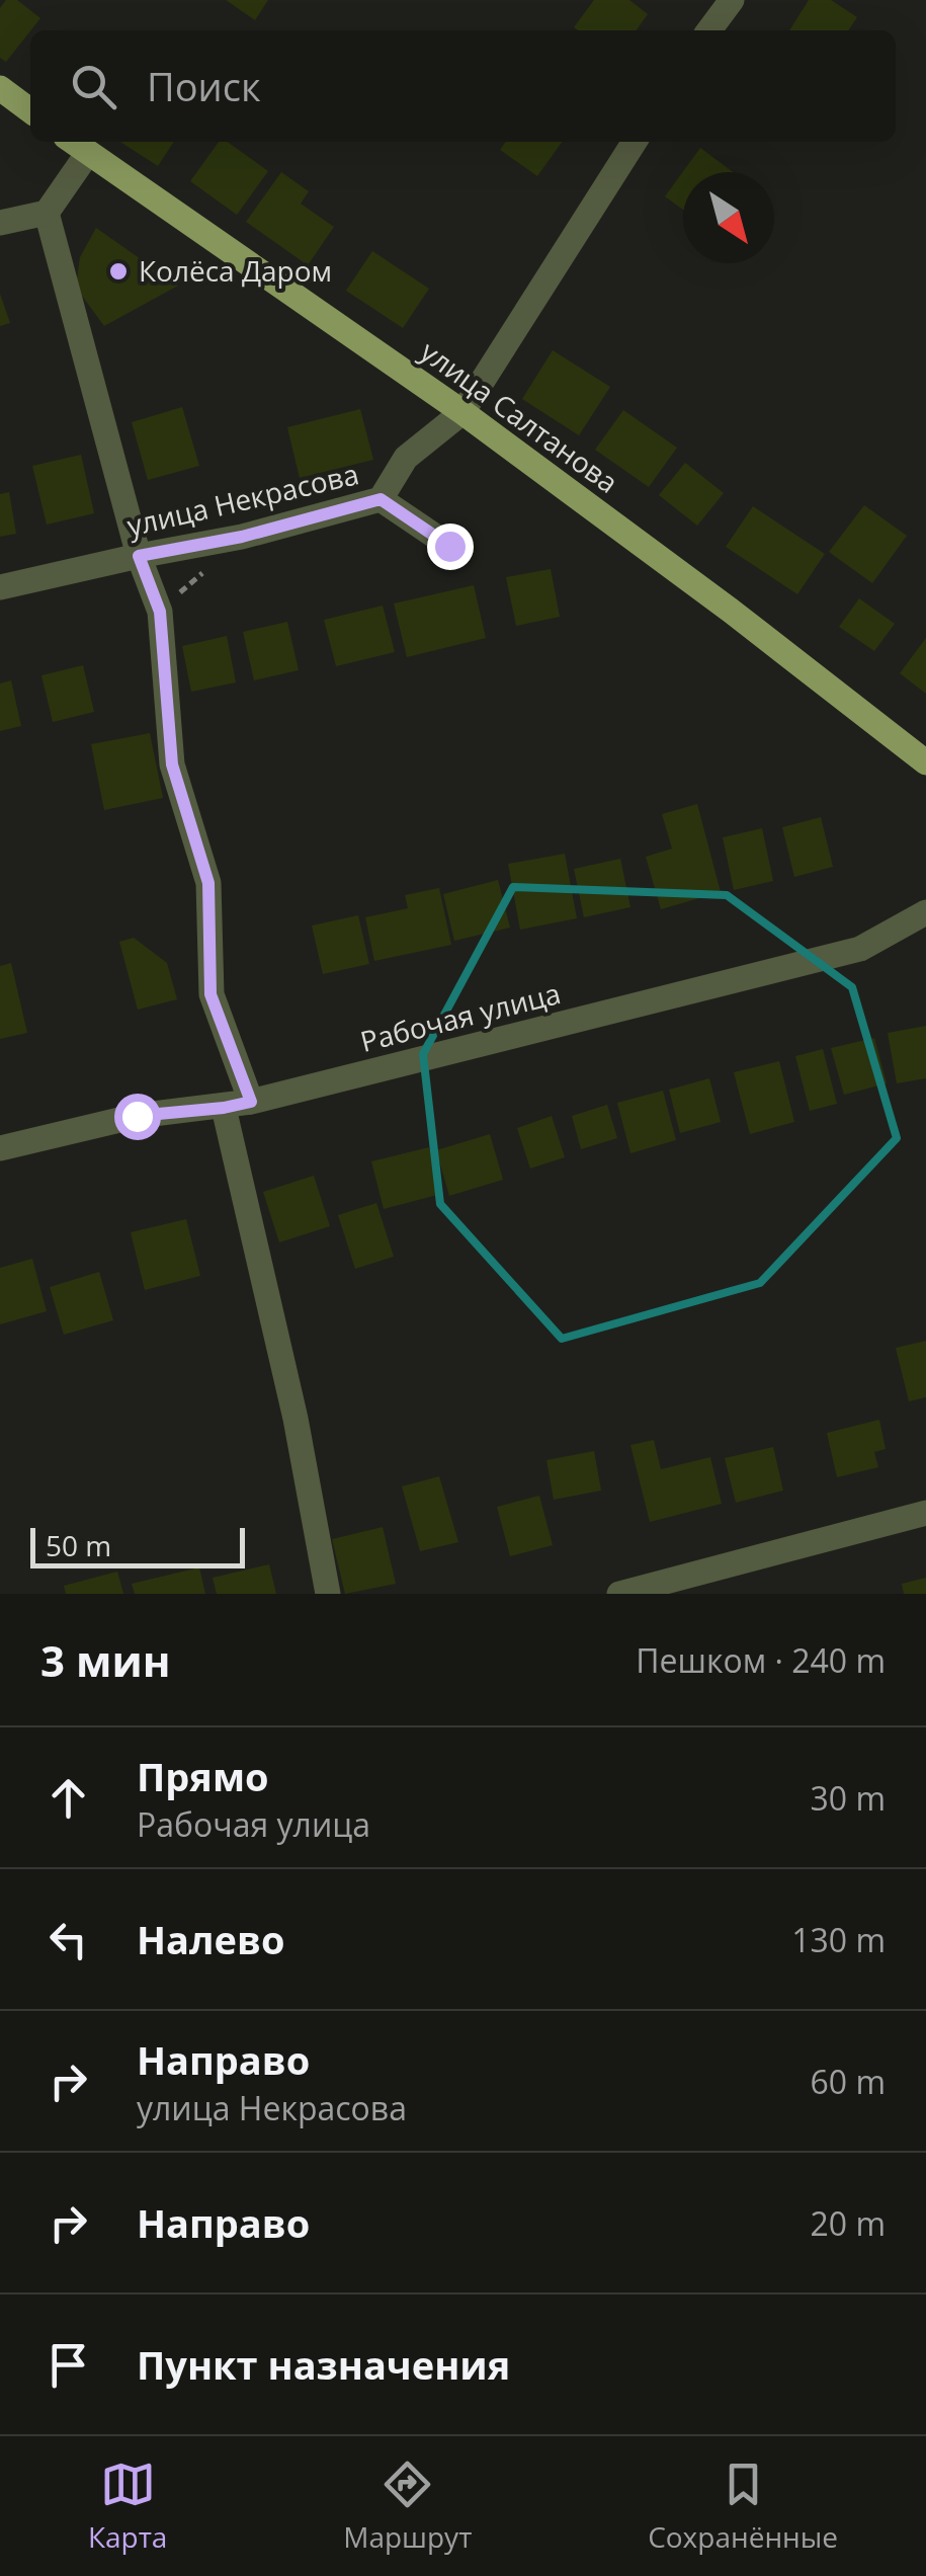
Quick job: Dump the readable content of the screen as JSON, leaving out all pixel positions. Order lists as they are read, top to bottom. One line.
{"streets":{"main road":["улица Салтанова"],"street":["улица Некрасова","Рабочая улица"]},"crossings":[["улица Салтанова","улица Некрасова"]],"places":["Колёса Даром"],"scale_bar":"50 m","north":"bottom right","page":{"search":"Поиск","scale":"50 m","heading":["3 мин","Пешком · 240 m"],"list":[["Прямо","Рабочая улица","30 m"],["Налево","130 m"],["Направо","улица Некрасова","60 m"],["Направо","20 m"],"Пункт назначения"],"nav":["Карта","Маршрут","Сохранённые"]}}
